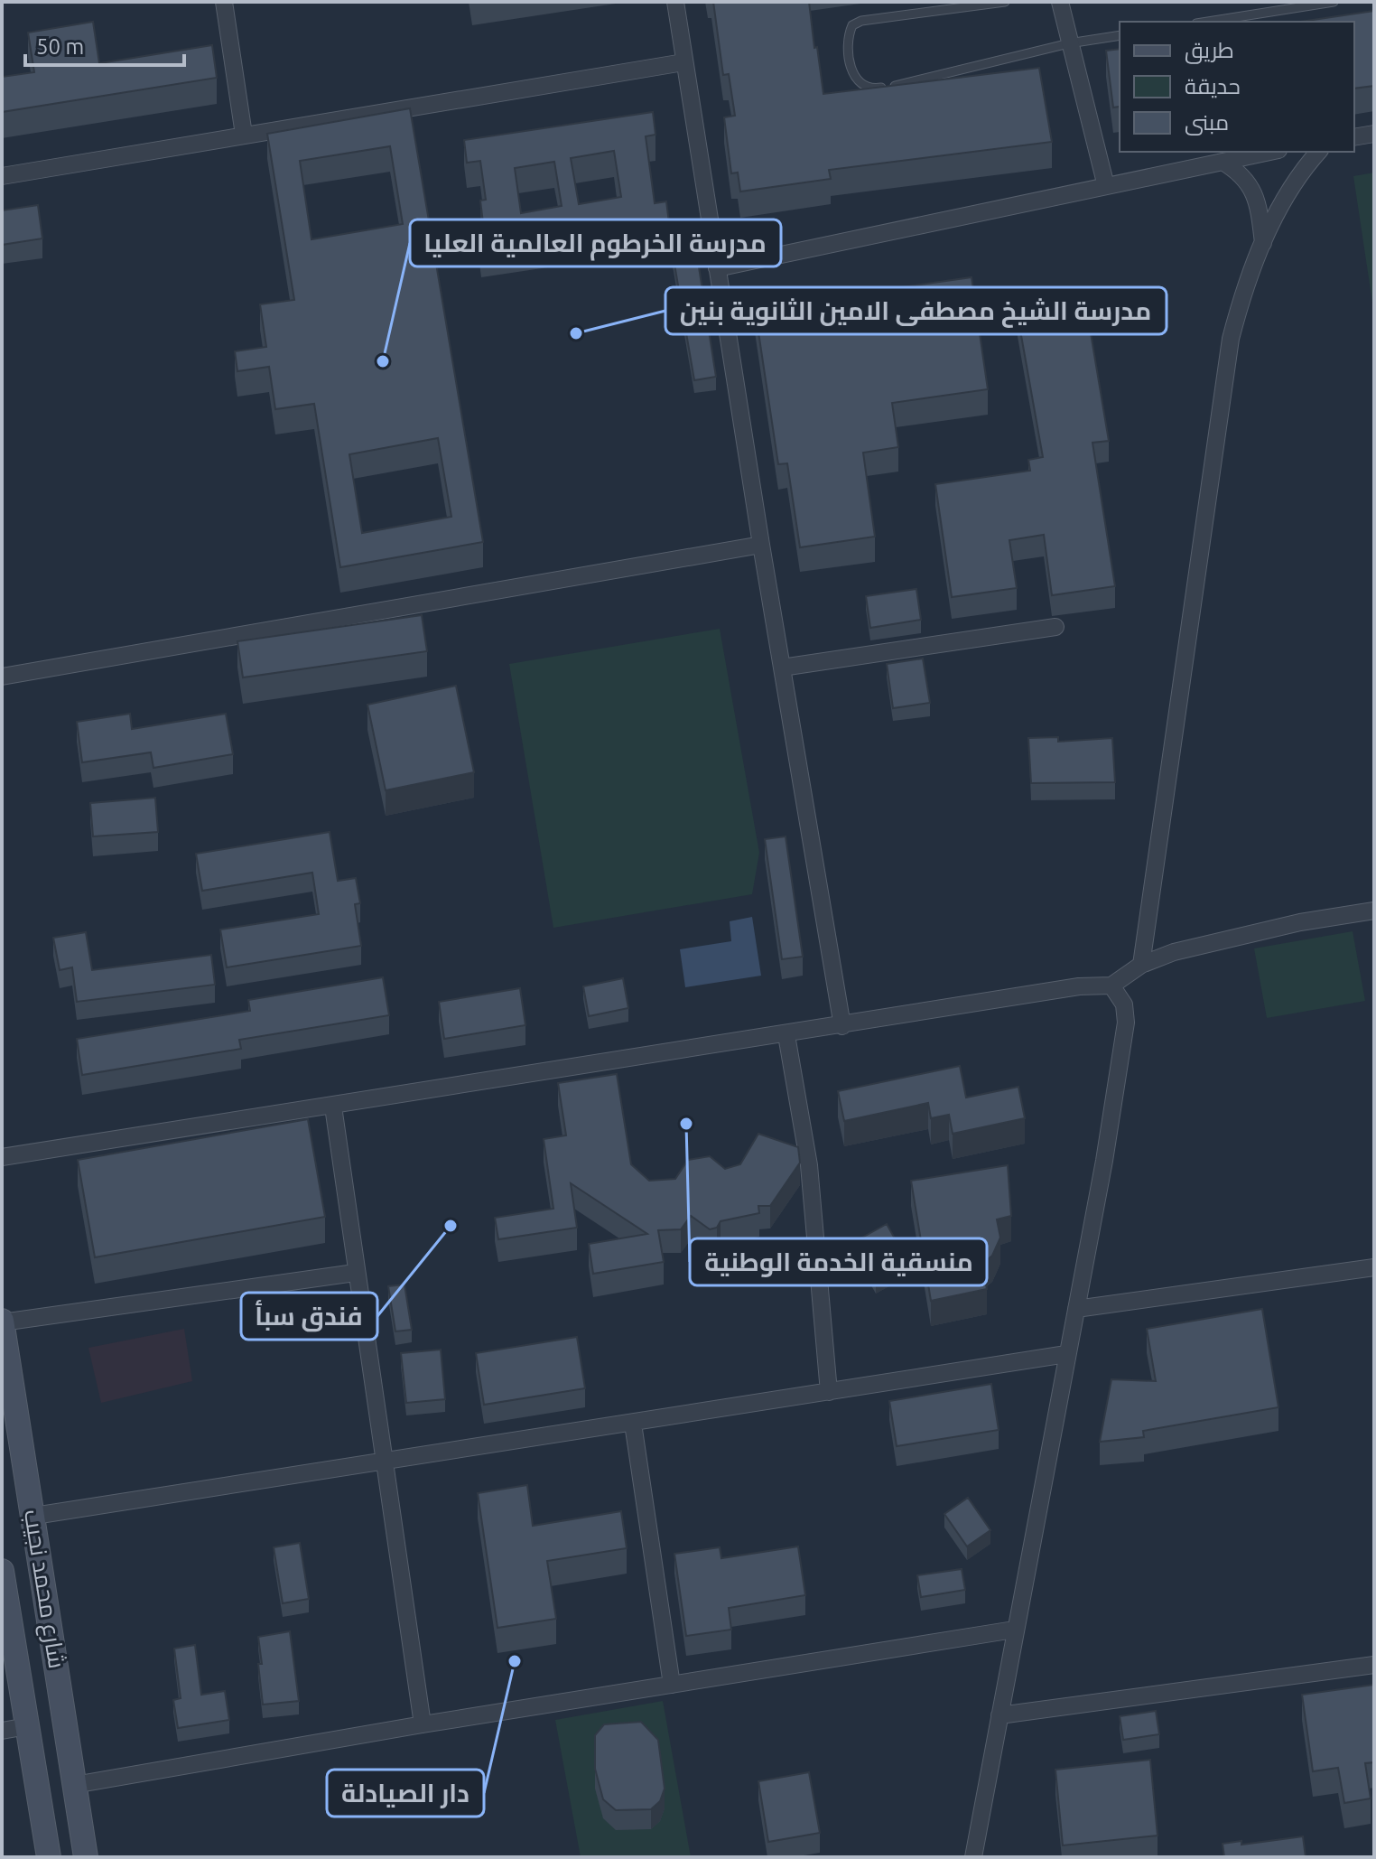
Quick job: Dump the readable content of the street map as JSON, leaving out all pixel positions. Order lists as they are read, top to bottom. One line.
{"streets":{"main road":["شارع محمد نجيب"]},"places":["مدرسة الشيخ مصطفى الامين الثانوية بنين","مدرسة الخرطوم العالمية العليا","منسقية الخدمة الوطنية","فندق سبأ","دار الصيادلة"],"legend":["طريق","حديقة","مبنى"],"scale_bar":"50 m"}
